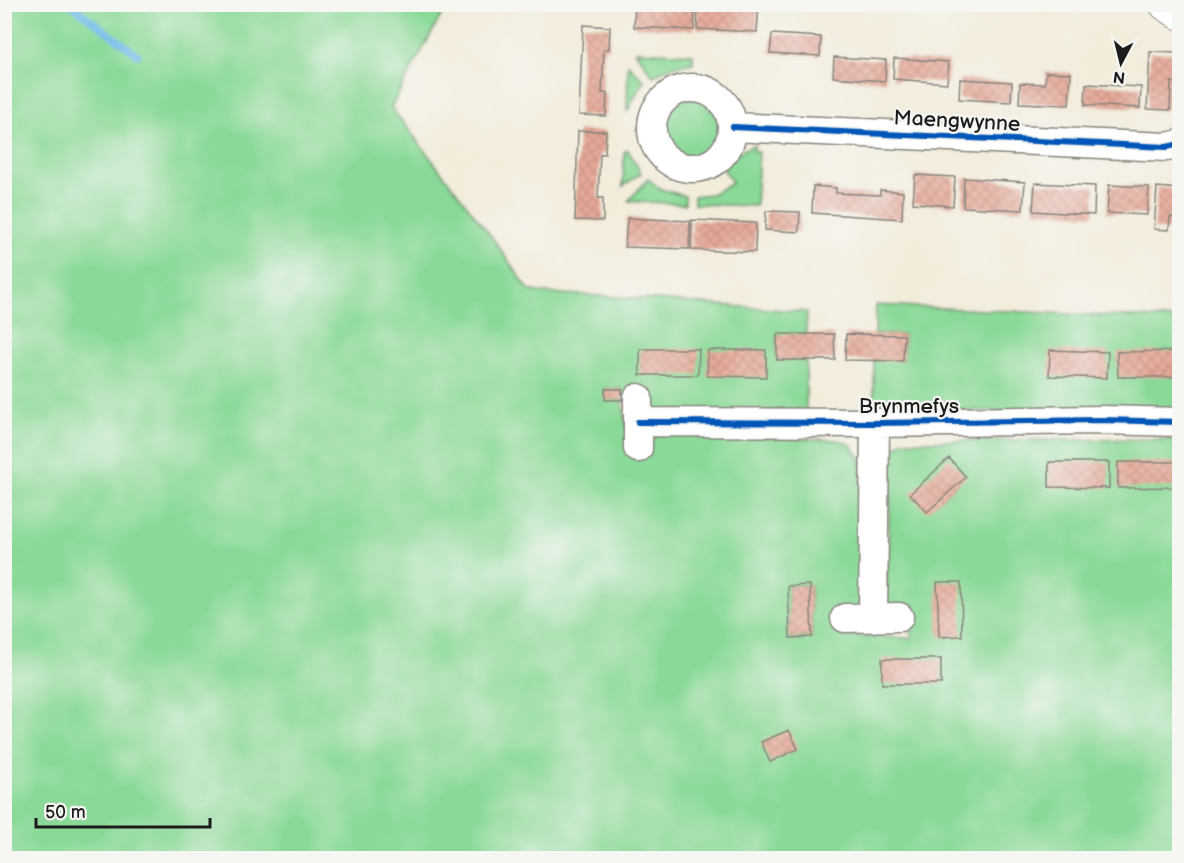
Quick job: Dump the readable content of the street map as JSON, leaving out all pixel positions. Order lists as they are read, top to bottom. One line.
{"streets":{"street":["Maengwynne","Brynmefys"]},"scale_bar":"50 m","north":"bottom"}
